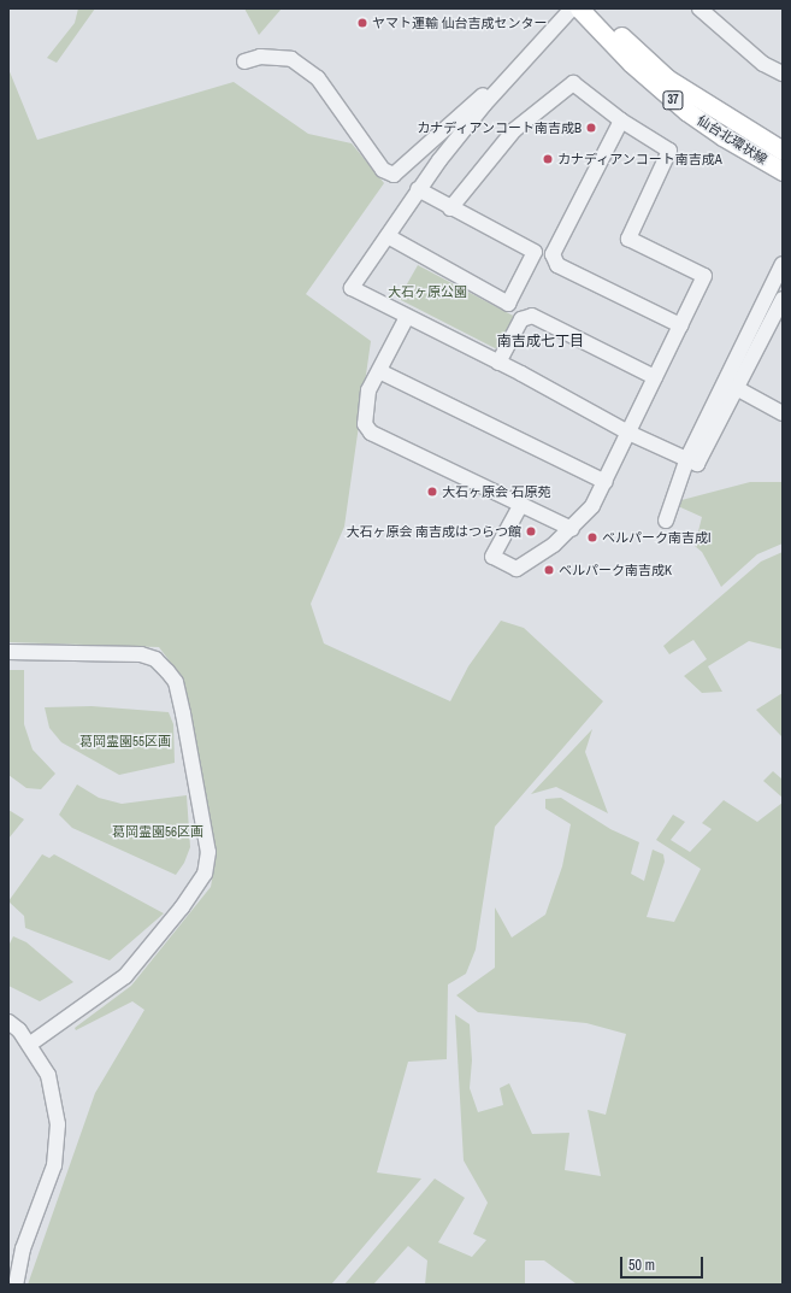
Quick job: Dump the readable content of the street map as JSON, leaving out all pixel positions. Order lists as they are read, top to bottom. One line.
{"streets":{"main road":["37","仙台北環状線"]},"districts":["南吉成七丁目"],"parks":["大石ヶ原公園","葛岡霊園55区画","葛岡霊園56区画"],"places":["ヤマト運輸 仙台吉成センター","カナディアンコート南吉成B","カナディアンコート南吉成A","大石ヶ原会 石原苑","大石ヶ原会 南吉成はつらつ館","ベルパーク南吉成I","ベルパーク南吉成K"],"scale_bar":"50 m"}
